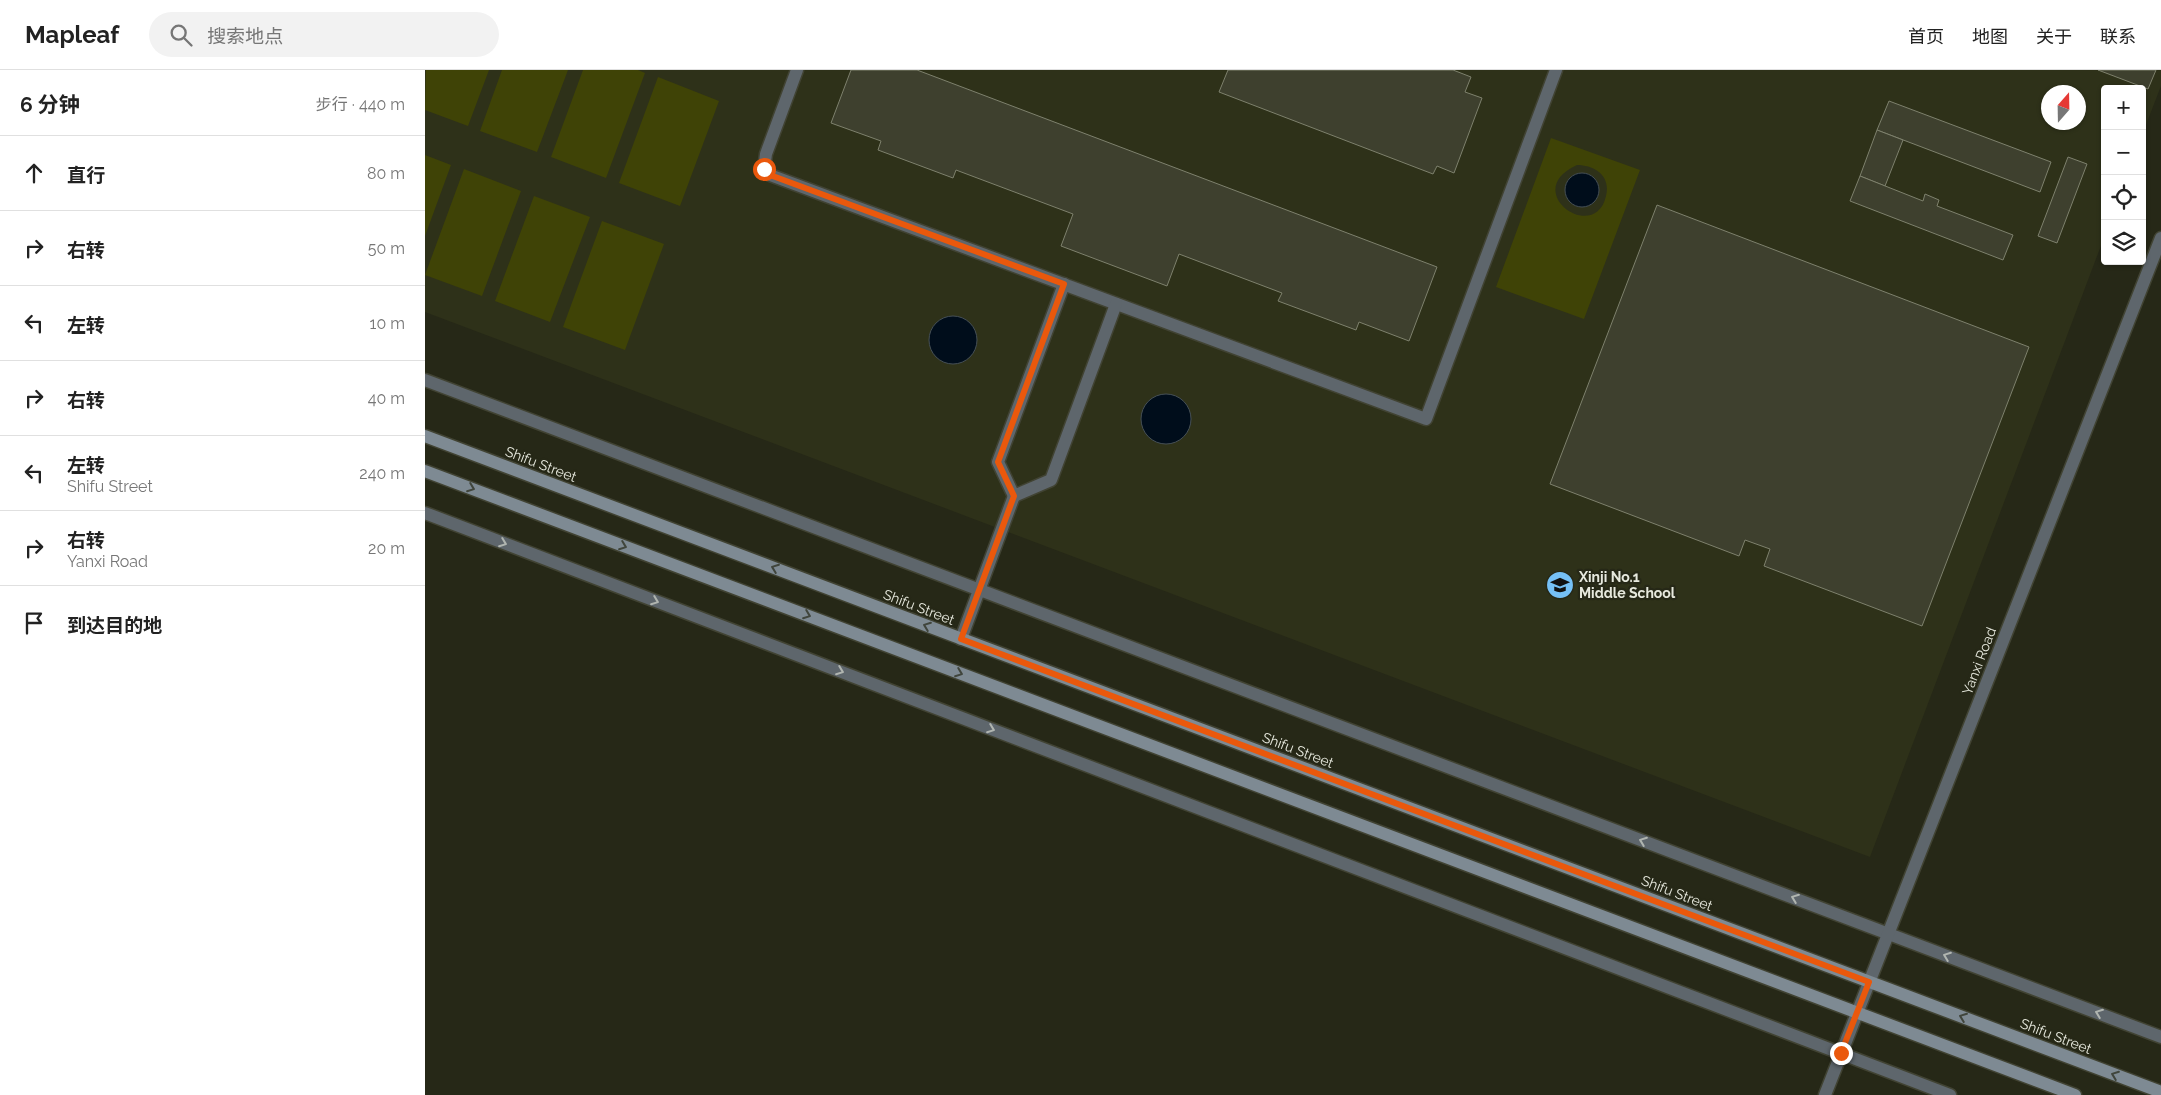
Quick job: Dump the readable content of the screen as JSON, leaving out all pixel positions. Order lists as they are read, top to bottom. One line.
{"streets":{"main road":["Shifu Street"],"street":["Yanxi Road"]},"crossings":[["Shifu Street","Yanxi Road"]],"places":{"school or university":["Xinji No.1 Middle School"]},"north":"top","page":{"header":"Mapleaf","search":"搜索地点","nav":["首页","地图","关于","联系"],"heading":["6 分钟","步行 · 440 m"],"map_buttons":["+","−"],"list":[["直行","80 m"],["右转","50 m"],["左转","10 m"],["右转","40 m"],["左转","Shifu Street","240 m"],["右转","Yanxi Road","20 m"],"到达目的地"]}}
